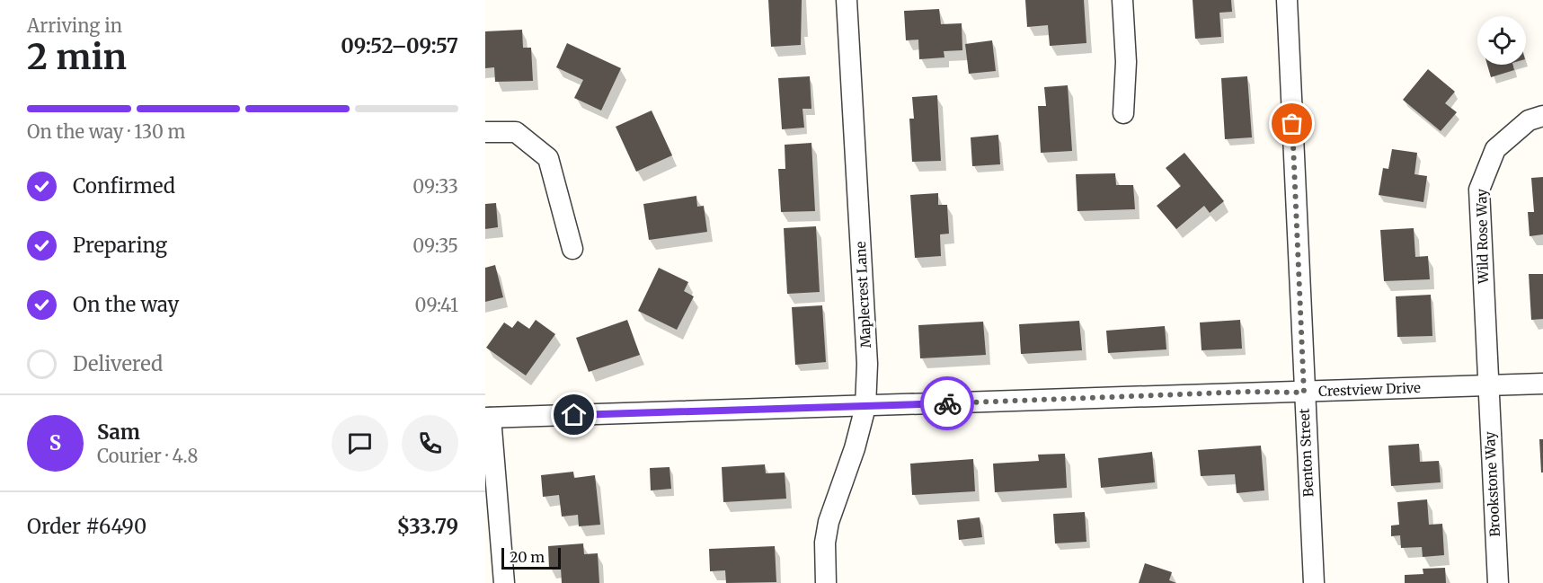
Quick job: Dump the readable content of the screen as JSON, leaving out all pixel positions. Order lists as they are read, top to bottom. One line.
{"streets":{"street":["Wild Rose Way","Maplecrest Lane","Crestview Drive","Benton Street","Brookstone Way"]},"crossings":[["Wild Rose Way","Crestview Drive"],["Wild Rose Way","Brookstone Way"],["Maplecrest Lane","Crestview Drive"],["Crestview Drive","Benton Street"],["Crestview Drive","Brookstone Way"]],"scale_bar":"20 m","page":{"heading":["2 min","Arriving in","09:52–09:57"],"panel":["Sam","Courier · 4.8","Order #6490","$33.79"],"bar":"On the way · 130 m","list":[["Confirmed","09:33"],["Preparing","09:35"],["On the way","09:41"],"Delivered"],"round":"S","scale":"20 m"}}
